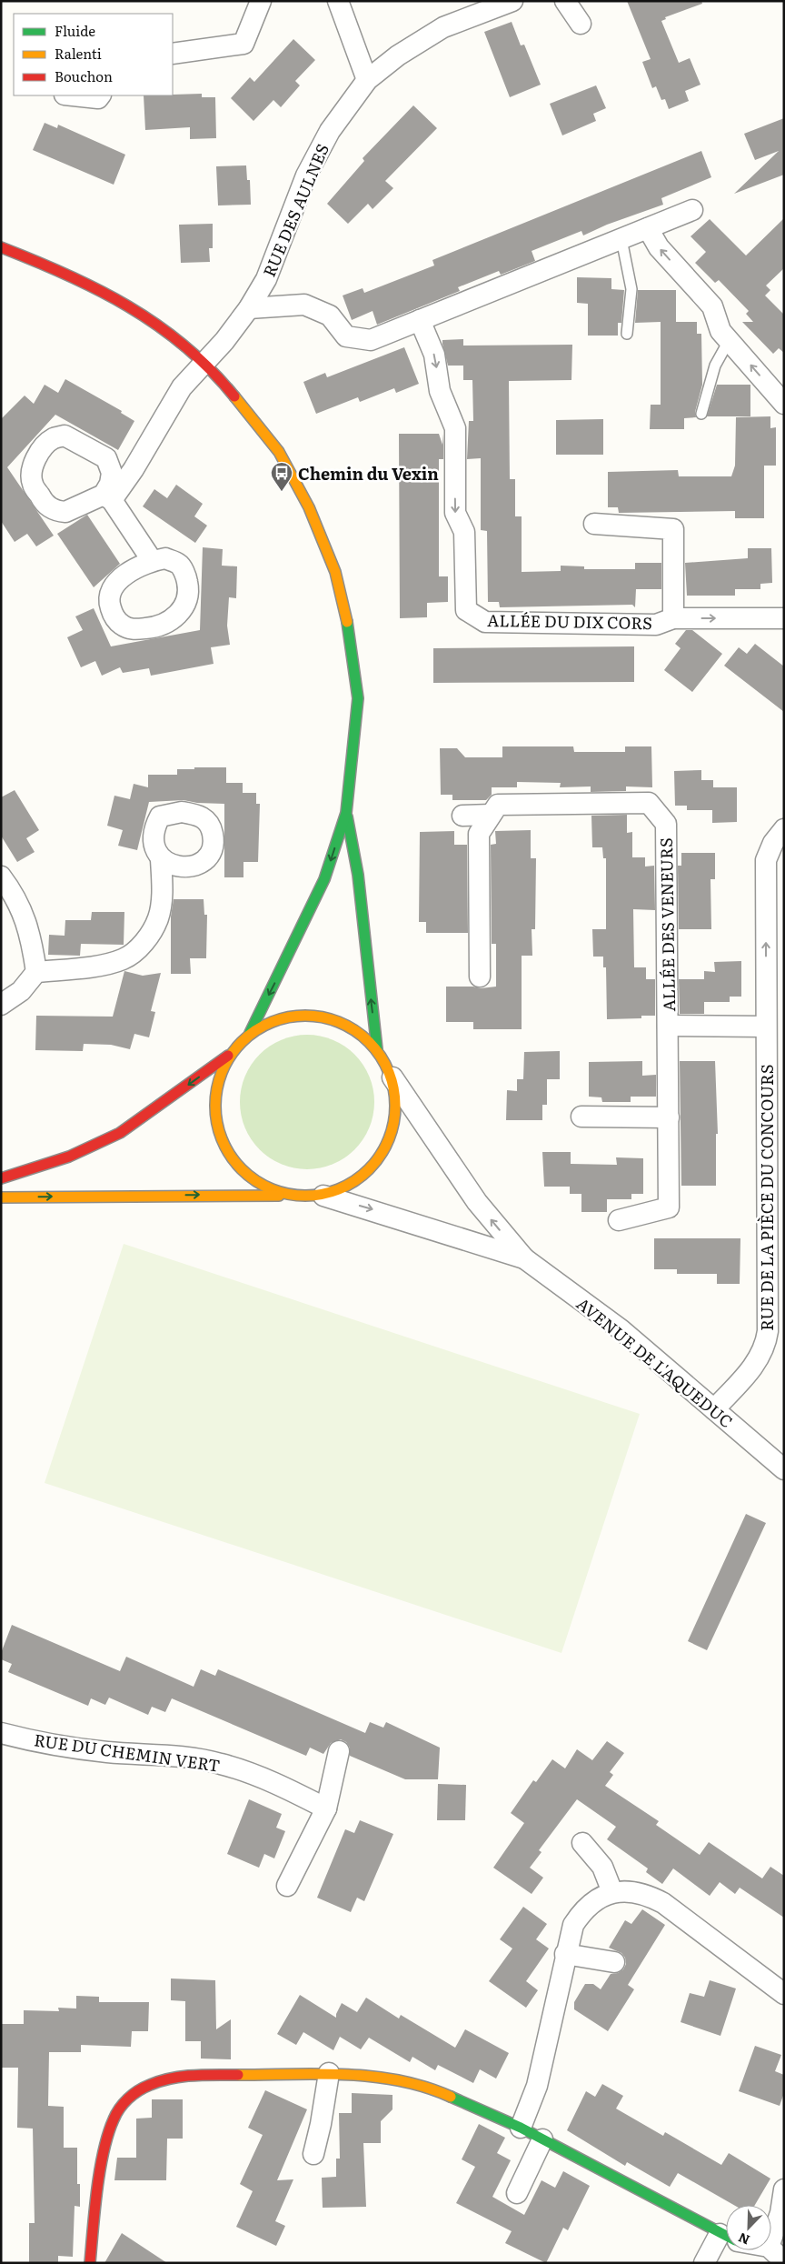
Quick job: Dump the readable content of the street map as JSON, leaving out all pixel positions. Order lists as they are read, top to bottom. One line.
{"streets":{"street":["RUE DES AULNES","ALLÉE DU DIX CORS","ALLÉE DES VENEURS","RUE DE LA PIÈCE DU CONCOURS","AVENUE DE L'AQUEDUC","RUE DU CHEMIN VERT"]},"crossings":[["ALLÉE DES VENEURS","RUE DE LA PIÈCE DU CONCOURS"],["RUE DE LA PIÈCE DU CONCOURS","AVENUE DE L'AQUEDUC"]],"places":{"bus stop":["Chemin du Vexin"]},"legend":["Fluide","Ralenti","Bouchon"],"north":"bottom left"}
